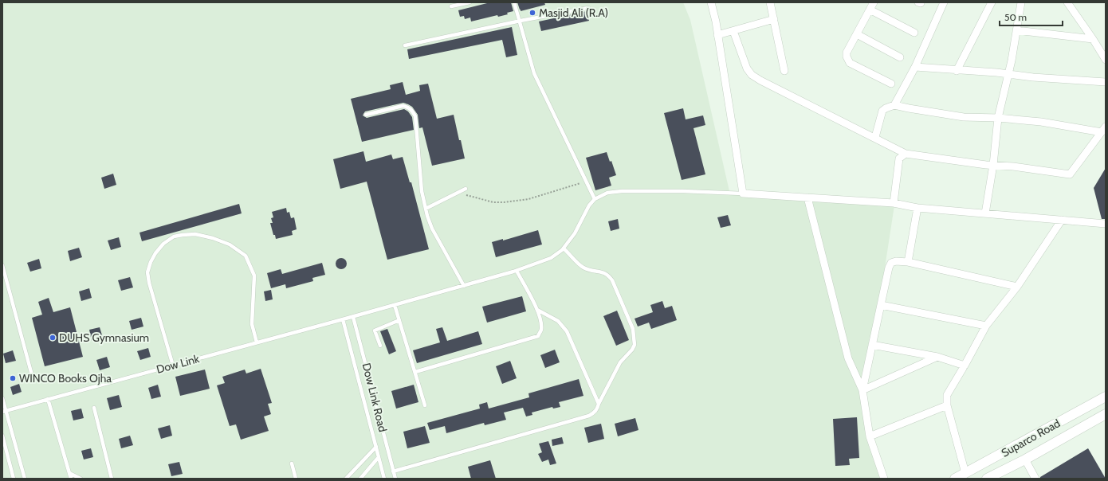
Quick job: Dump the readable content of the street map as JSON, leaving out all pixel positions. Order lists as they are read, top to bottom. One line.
{"streets":{"main road":["Suparco Road"],"lane":["Dow Link","Dow Link Road"]},"crossings":[["Dow Link","Dow Link Road"]],"places":["Masjid Ali (R.A)","DUHS Gymnasium","WINCO Books Ojha"],"scale_bar":"50 m"}
